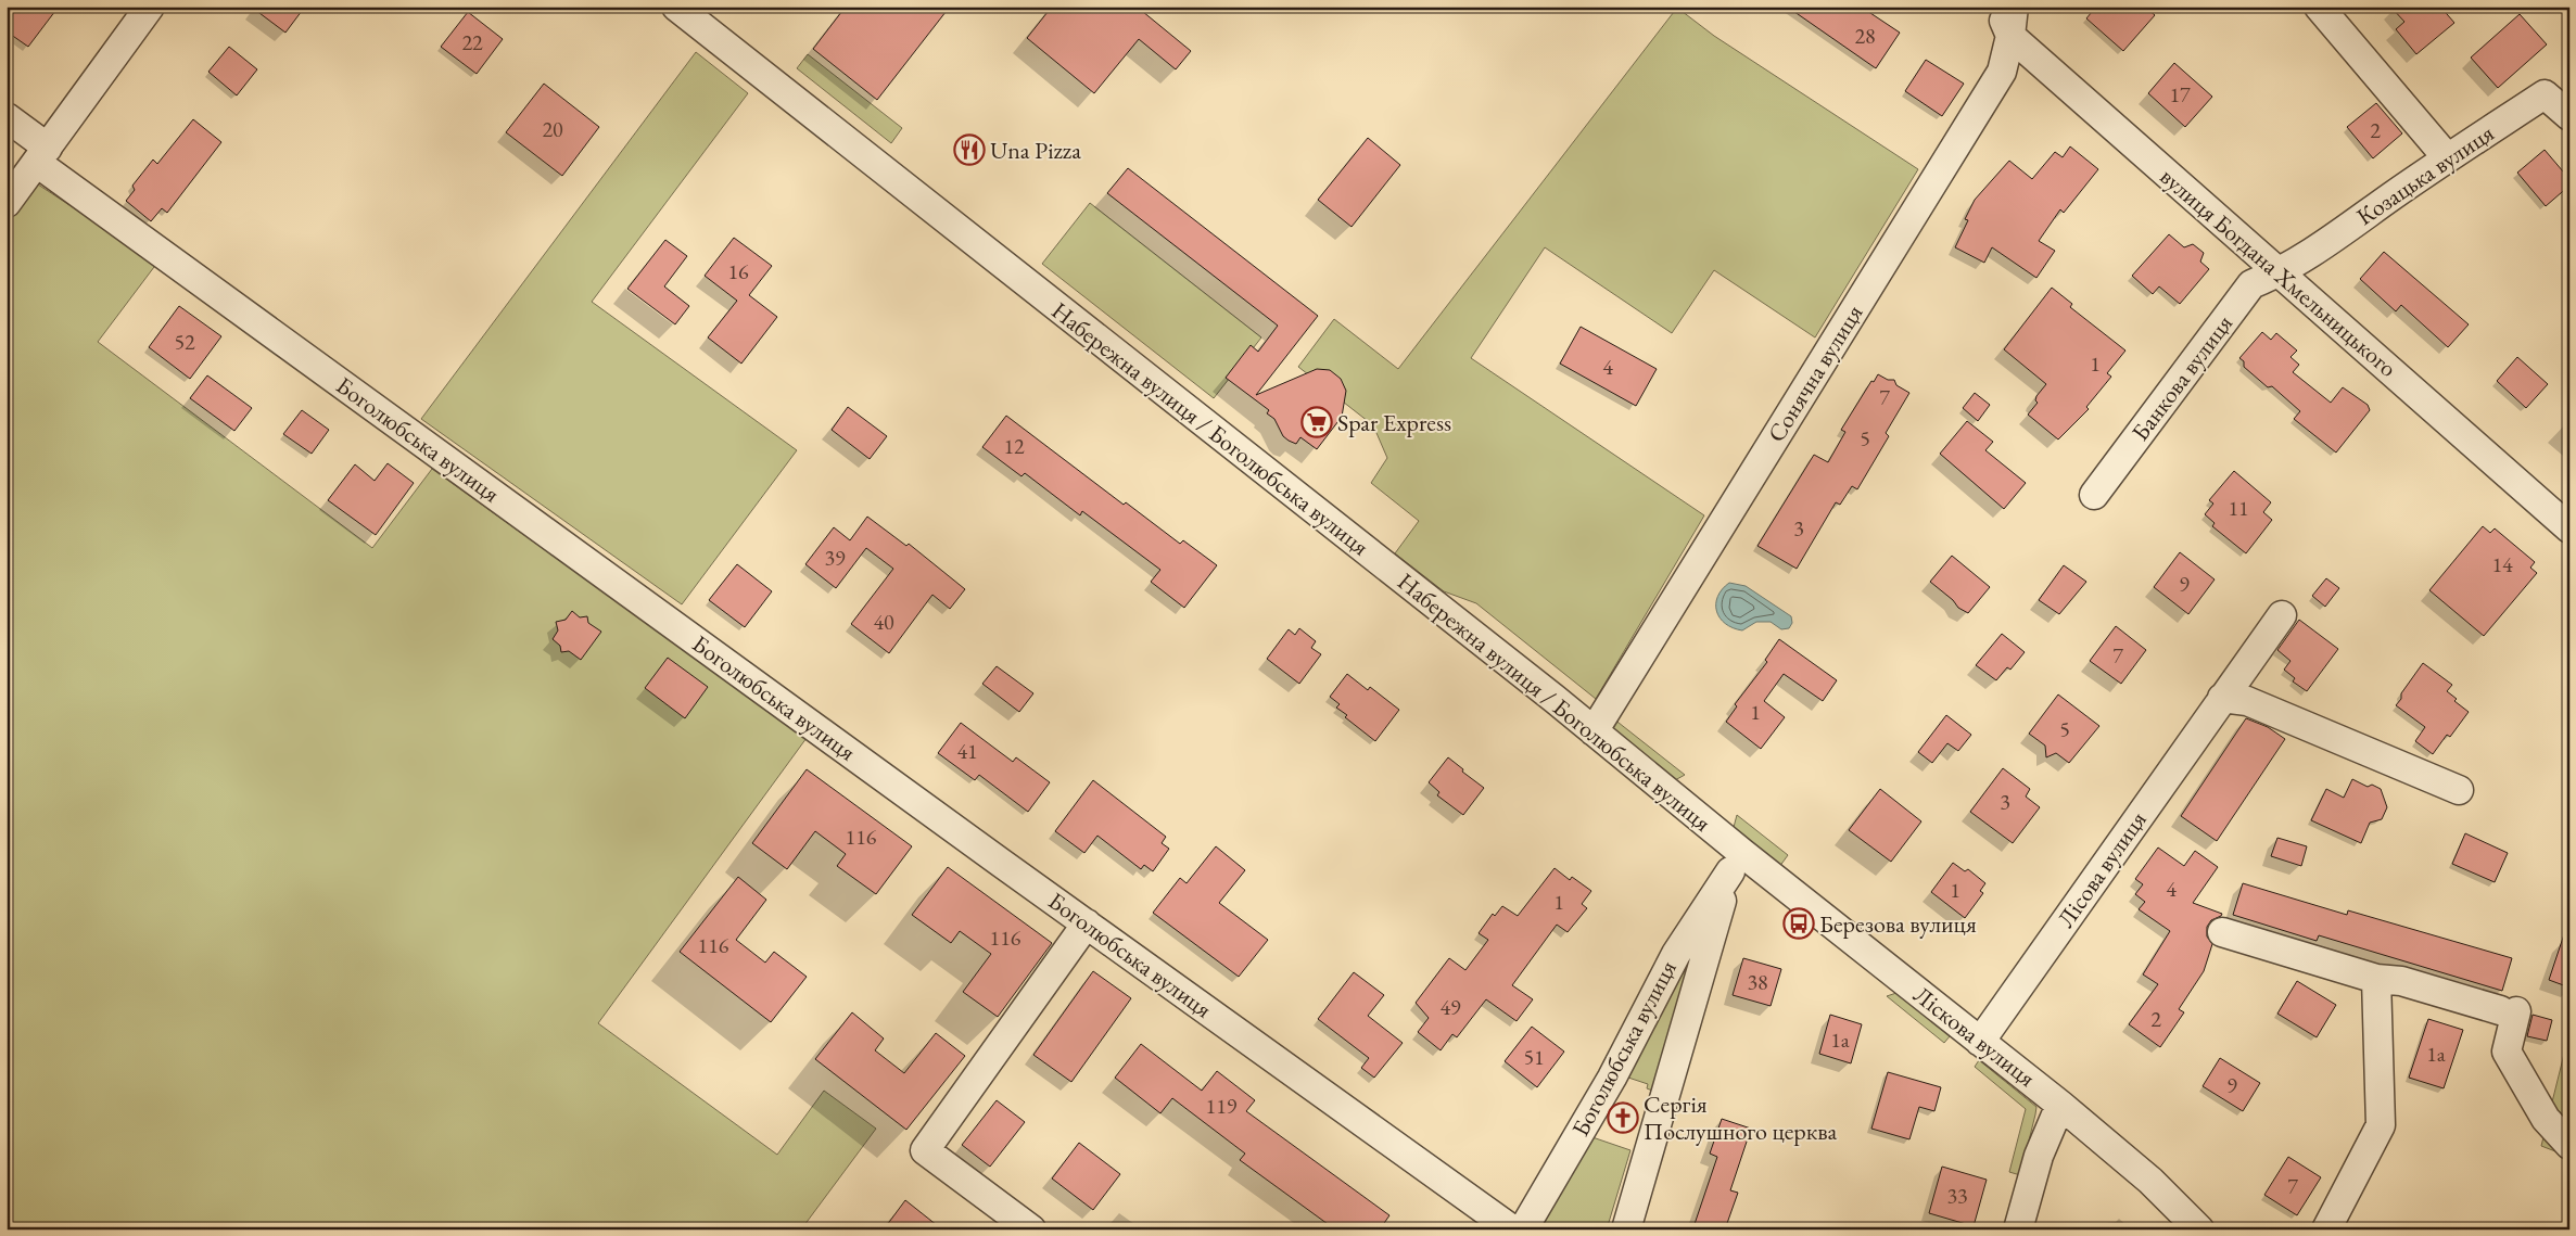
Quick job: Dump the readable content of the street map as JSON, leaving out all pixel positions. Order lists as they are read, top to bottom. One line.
{"streets":{"street":["Козацька вулиця","вулиця Богдана Хмельницького","Сонячна вулиця","Банкова вулиця","Набережна вулиця / Боголюбська вулиця","Боголюбська вулиця","Лісова вулиця","Ліскова вулиця"]},"crossings":[["Козацька вулиця","вулиця Богдана Хмельницького"],["Козацька вулиця","Банкова вулиця"],["вулиця Богдана Хмельницького","Сонячна вулиця"],["вулиця Богдана Хмельницького","Банкова вулиця"],["Сонячна вулиця","Набережна вулиця / Боголюбська вулиця"],["Набережна вулиця / Боголюбська вулиця","Боголюбська вулиця"],["Набережна вулиця / Боголюбська вулиця","Ліскова вулиця"],["Боголюбська вулиця","Ліскова вулиця"],["Лісова вулиця","Ліскова вулиця"]],"places":{"restaurant":["Una Pizza"],"supermarket":["Spar Express"],"bus stop":["Березова вулиця"],"church":["Сергія Послушного церква"]},"house_numbers":["28","22","17","20","2","16","52","1","4","7","5","12","11","3","39","14","9","40","7","1","5","41","3","116","4","1","1","116","116","38","49","2","1а","1а","51","9","119","7","33"]}
